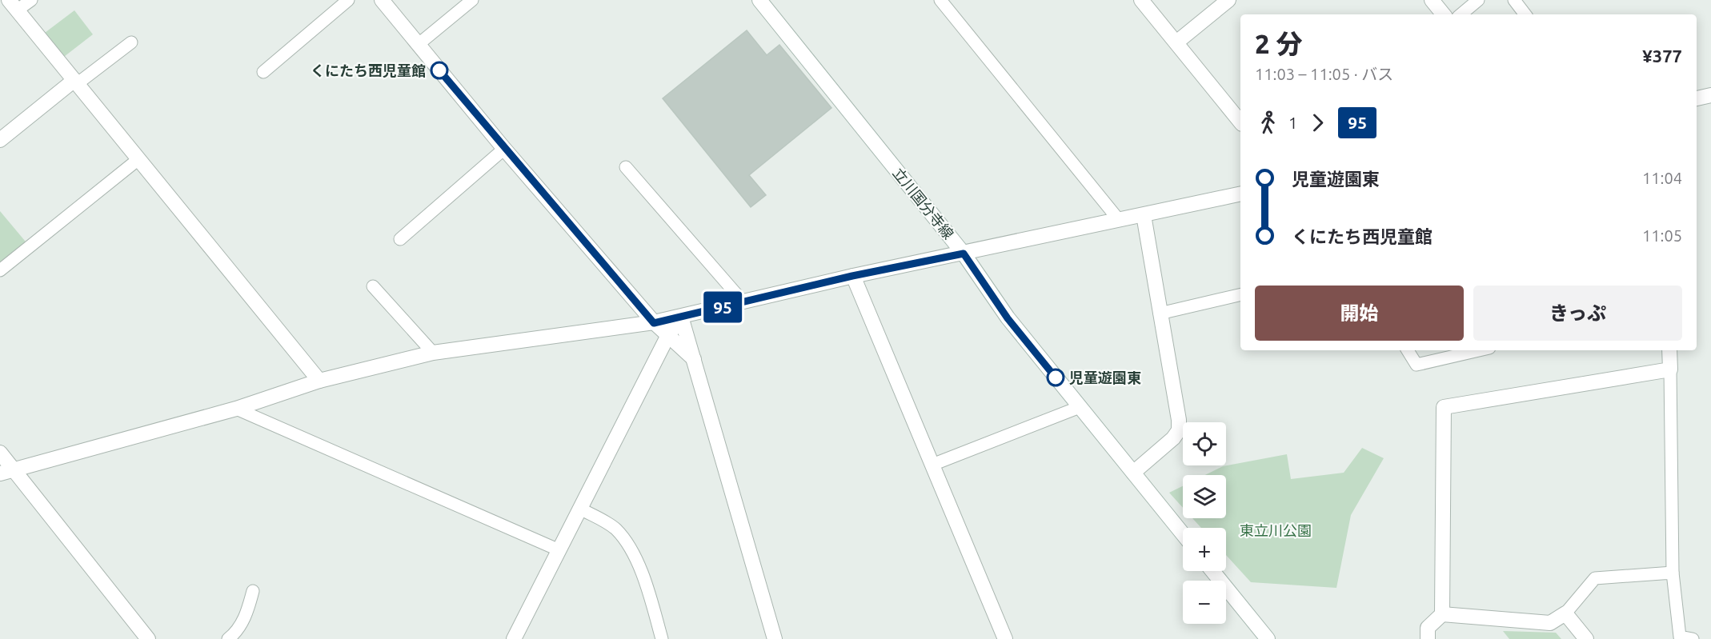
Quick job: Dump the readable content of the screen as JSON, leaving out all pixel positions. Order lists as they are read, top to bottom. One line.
{"streets":{"street":["立川国分寺線"]},"parks":["東立川公園"],"places":["くにたち西児童館","児童遊園東"],"lines":["bus line 95"],"page":{"on_map":"95","heading":["2 分","11:03 – 11:05 · バス","¥377"],"legs":["1","95"],"list":[{"name":"児童遊園東","value":"11:04"},{"name":"くにたち西児童館","value":"11:05"}],"buttons":["開始","きっぷ"],"map_buttons":["+","−"]}}
